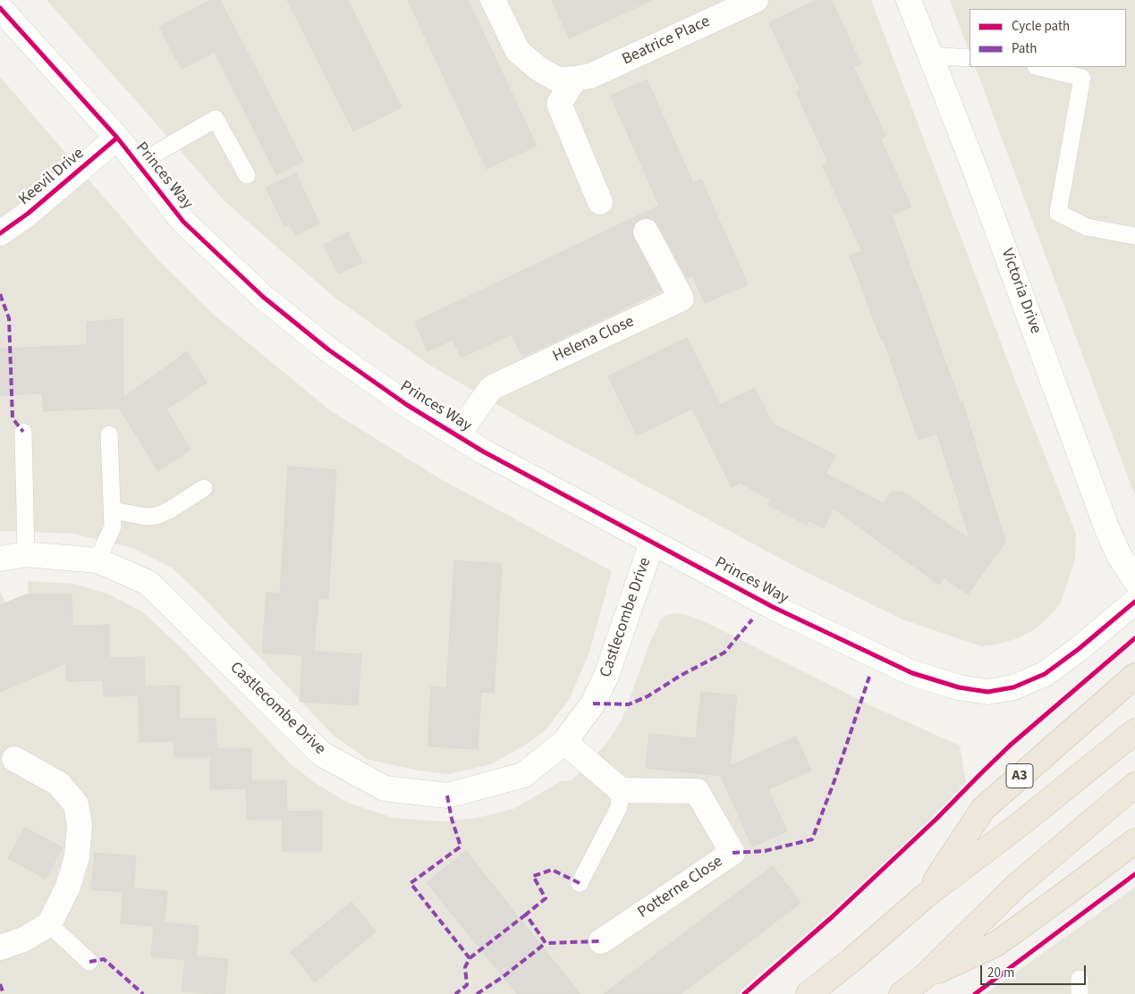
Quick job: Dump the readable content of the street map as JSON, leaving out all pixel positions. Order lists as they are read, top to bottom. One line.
{"streets":{"highway":["A3"],"street":["Beatrice Place","Princes Way","Keevil Drive","Victoria Drive","Helena Close","Castlecombe Drive","Potterne Close"]},"crossings":[["Princes Way","Keevil Drive"],["Princes Way","Helena Close"],["Princes Way","Castlecombe Drive"]],"legend":["Cycle path","Path"],"scale_bar":"20 m"}
